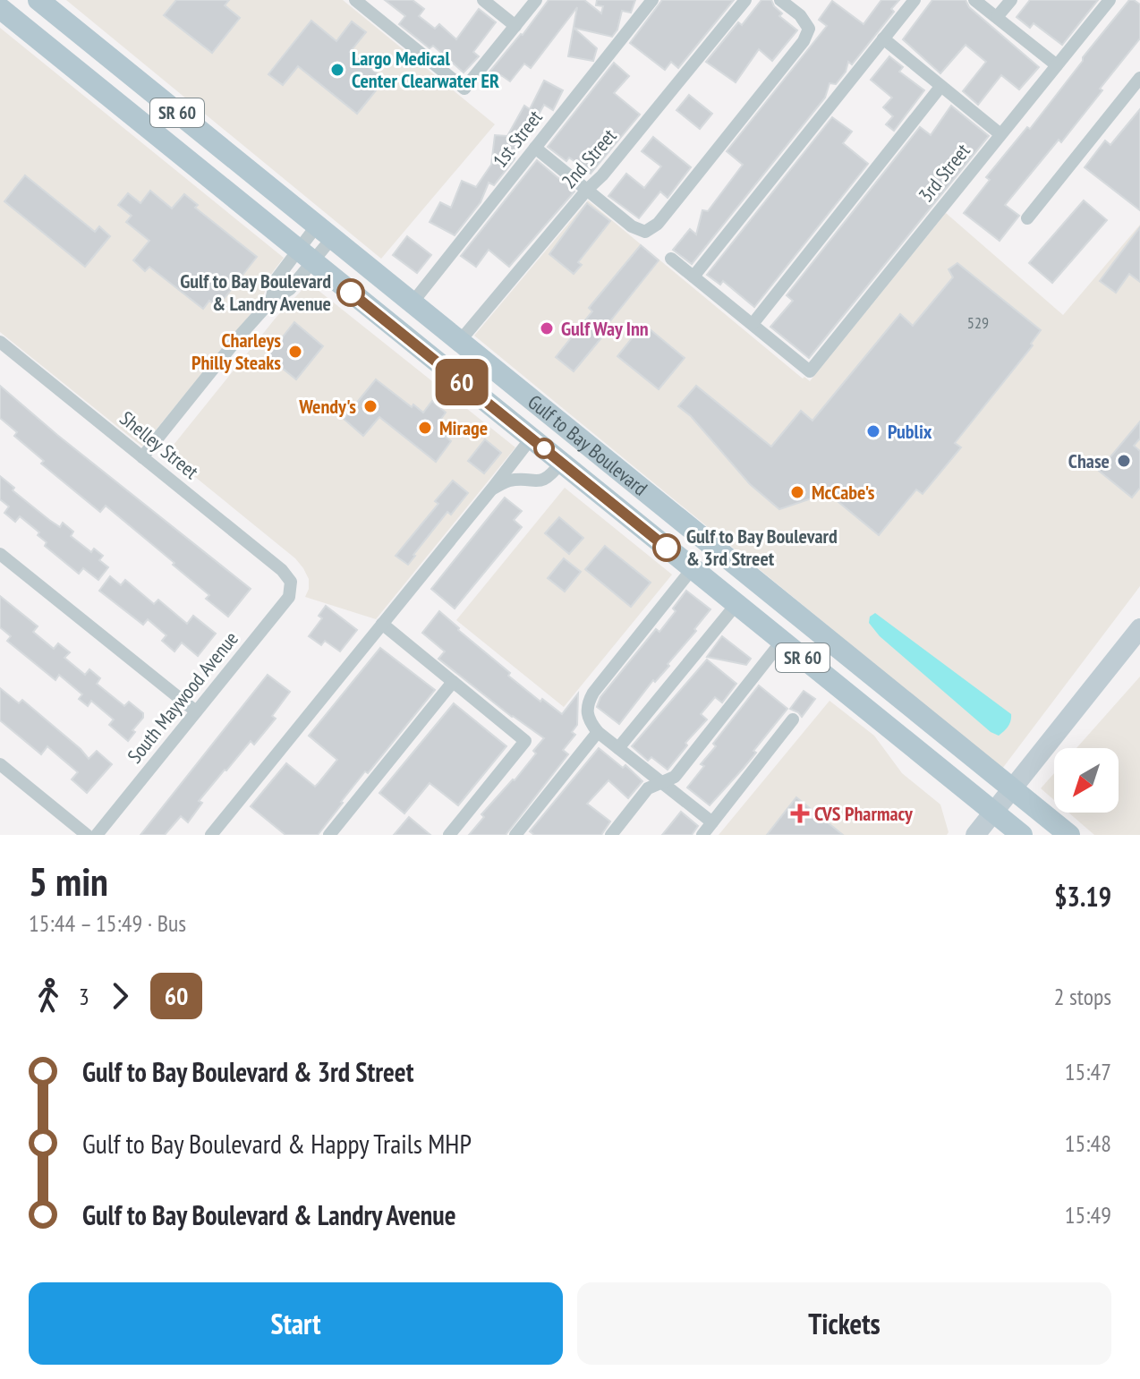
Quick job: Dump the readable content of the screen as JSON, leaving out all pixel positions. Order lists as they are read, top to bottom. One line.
{"streets":{"main road":["SR 60","Gulf to Bay Boulevard"],"street":["1st Street","2nd Street","3rd Street","Shelley Street","South Maywood Avenue"]},"crossings":[["1st Street","Gulf to Bay Boulevard"],["2nd Street","Gulf to Bay Boulevard"],["Shelley Street","South Maywood Avenue"]],"places":{"other":["Largo Medical Center Clearwater ER","Gulf to Bay Boulevard & Landry Avenue","Gulf Way Inn","Charleys Philly Steaks","Wendy's","Mirage","Publix","Chase","McCabe's","Gulf to Bay Boulevard & 3rd Street"],"health":["CVS Pharmacy"]},"lines":["bus line 60"],"house_numbers":["529"],"north":"bottom left","page":{"on_map":"60","heading":["5 min","15:44 – 15:49 · Bus","$3.19"],"legs":["3","60","2 stops"],"list":[{"name":"Gulf to Bay Boulevard & 3rd Street","value":"15:47"},{"name":"Gulf to Bay Boulevard & Happy Trails MHP","value":"15:48"},{"name":"Gulf to Bay Boulevard & Landry Avenue","value":"15:49"}],"buttons":["Start","Tickets"]}}
